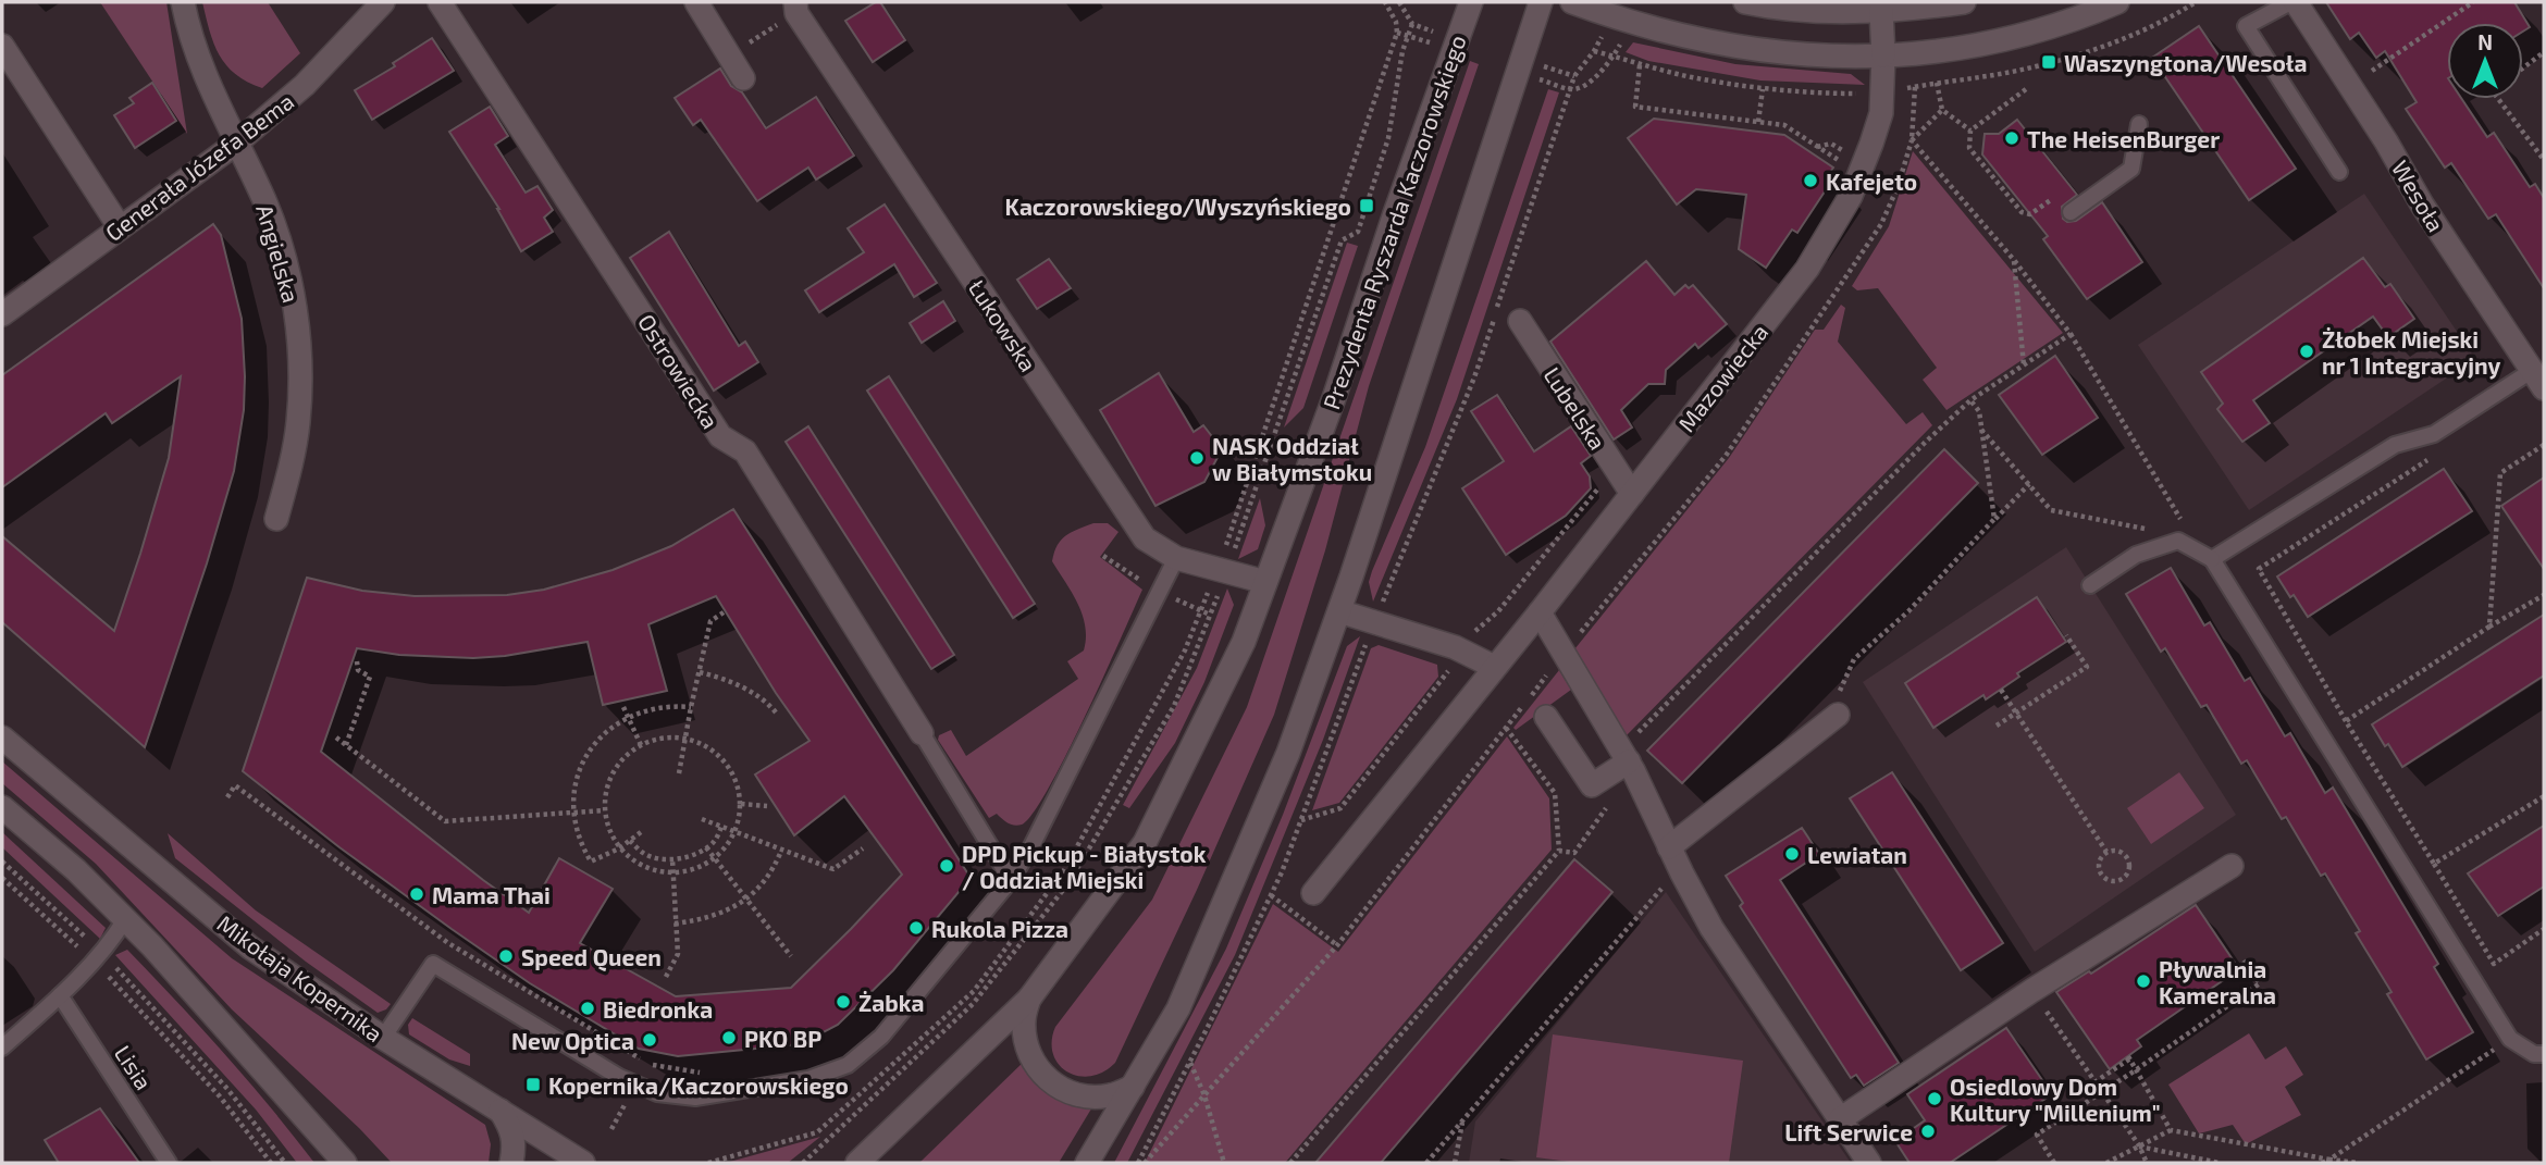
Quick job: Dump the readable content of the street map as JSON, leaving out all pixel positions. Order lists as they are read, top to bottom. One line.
{"streets":{"street":["Generała Józefa Bema","Wesoła","Prezydenta Ryszarda Kaczorowskiego","Angielska","Łukowska","Ostrowiecka","Mazowiecka","Lubelska","Mikołaja Kopernika"],"lane":["Lisia"]},"crossings":[["Generała Józefa Bema","Angielska"],["Prezydenta Ryszarda Kaczorowskiego","Łukowska"],["Mazowiecka","Lubelska"]],"places":{"transit":["Waszyngtona/Wesoła","Kaczorowskiego/Wyszyńskiego","Kopernika/Kaczorowskiego"],"other":["The HeisenBurger","Kafejeto","Żłobek Miejski nr 1 Integracyjny","NASK Oddział w Białymstoku","Lewiatan","DPD Pickup - Białystok / Oddział Miejski","Mama Thai","Rukola Pizza","Speed Queen","Pływalnia Kameralna","Żabka","Biedronka","PKO BP","New Optica","Osiedlowy Dom Kultury \"Millenium\"","Lift Serwice"]},"north":"top"}
